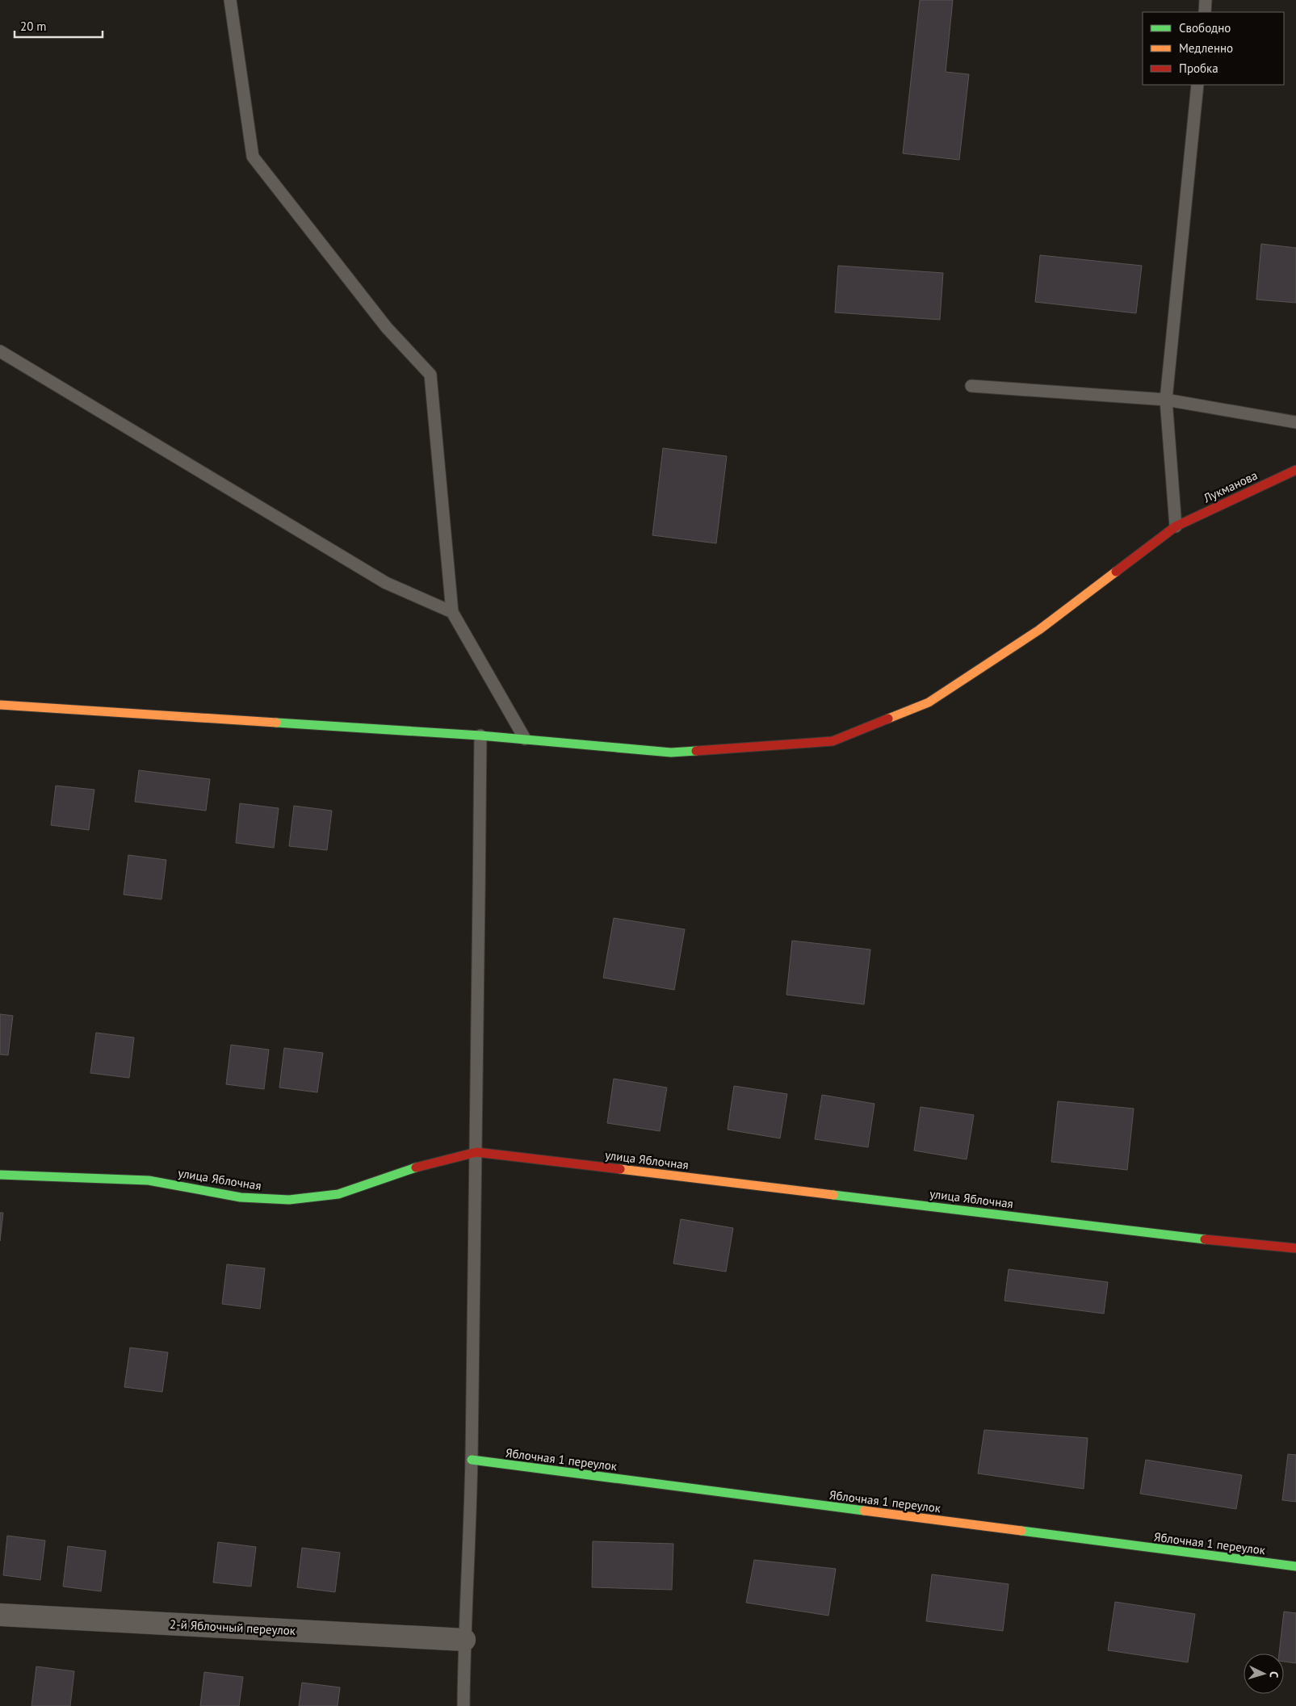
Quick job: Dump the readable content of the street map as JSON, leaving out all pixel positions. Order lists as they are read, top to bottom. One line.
{"streets":{"street":["Лукманова","улица Яблочная","Яблочная 1 переулок","2-й Яблочный переулок"]},"legend":["Свободно","Медленно","Пробка"],"scale_bar":"20 m","north":"right"}
